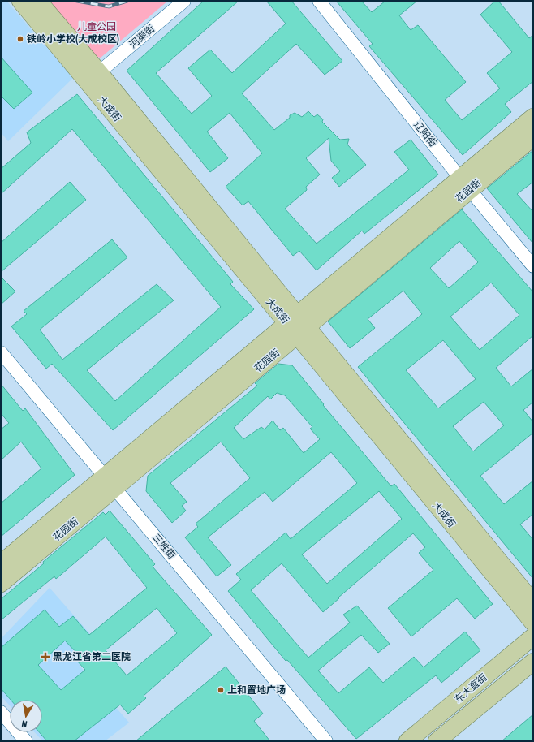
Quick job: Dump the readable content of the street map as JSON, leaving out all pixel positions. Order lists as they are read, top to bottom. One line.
{"streets":{"main road":["大成街","花园街","东大直街"],"street":["河渠街","辽阳街","三姓街"]},"crossings":[["河渠街","大成街"],["大成街","花园街"],["辽阳街","花园街"],["花园街","三姓街"]],"parks":["儿童公园"],"places":{"other":["铁岭小学校(大成校区)","上和置地广场"],"health":["黑龙江省第二医院"]},"north":"bottom"}
